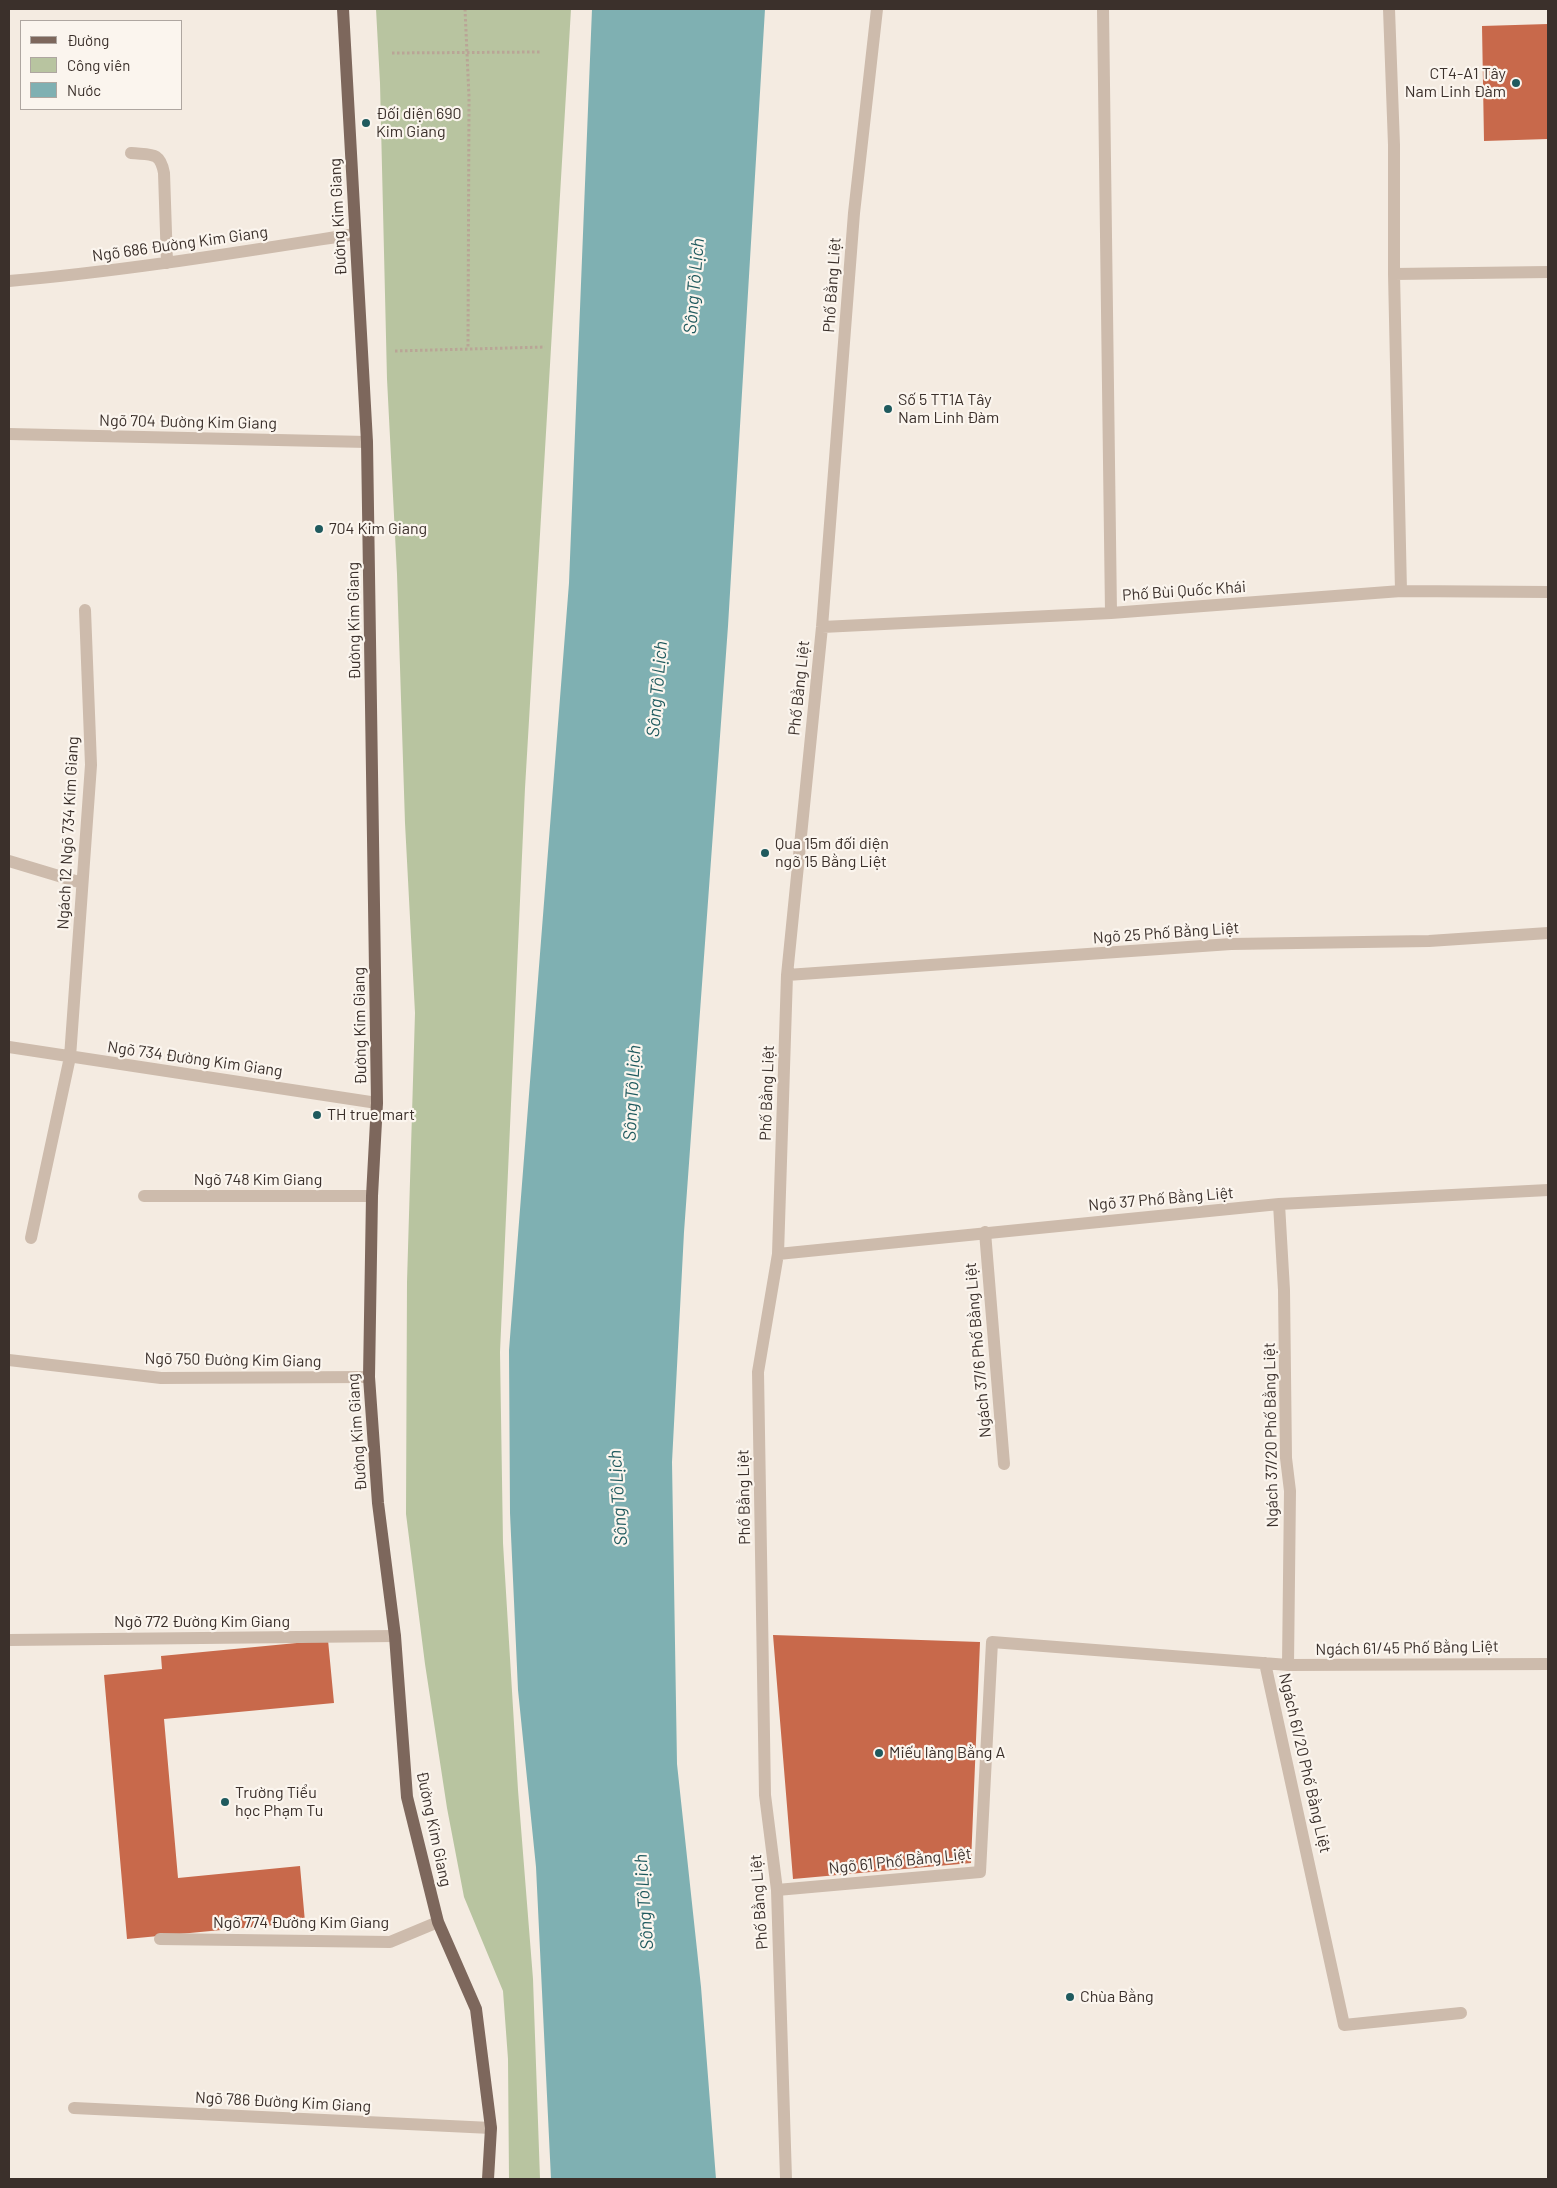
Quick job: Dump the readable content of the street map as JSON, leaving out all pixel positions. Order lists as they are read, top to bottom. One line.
{"streets":{"main road":["Đường Kim Giang"],"street":["Ngõ 686 Đường Kim Giang","Phố Bằng Liệt","Ngõ 704 Đường Kim Giang","Phố Bùi Quốc Khái","Ngách 12 Ngõ 734 Kim Giang","Ngõ 25 Phố Bằng Liệt","Ngõ 734 Đường Kim Giang","Ngõ 748 Kim Giang","Ngõ 37 Phố Bằng Liệt","Ngách 37/6 Phố Bằng Liệt","Ngõ 750 Đường Kim Giang","Ngách 37/20 Phố Bằng Liệt","Ngõ 772 Đường Kim Giang","Ngách 61/45 Phố Bằng Liệt","Ngách 61/20 Phố Bằng Liệt","Ngõ 61 Phố Bằng Liệt","Ngõ 774 Đường Kim Giang","Ngõ 786 Đường Kim Giang"]},"crossings":[["Đường Kim Giang","Ngõ 686 Đường Kim Giang"],["Đường Kim Giang","Ngõ 704 Đường Kim Giang"],["Đường Kim Giang","Ngõ 734 Đường Kim Giang"],["Đường Kim Giang","Ngõ 748 Kim Giang"],["Đường Kim Giang","Ngõ 750 Đường Kim Giang"],["Đường Kim Giang","Ngõ 772 Đường Kim Giang"],["Đường Kim Giang","Ngõ 774 Đường Kim Giang"],["Đường Kim Giang","Ngõ 786 Đường Kim Giang"],["Phố Bằng Liệt","Phố Bùi Quốc Khái"],["Phố Bằng Liệt","Ngõ 25 Phố Bằng Liệt"],["Phố Bằng Liệt","Ngõ 37 Phố Bằng Liệt"],["Phố Bằng Liệt","Ngõ 61 Phố Bằng Liệt"],["Ngách 12 Ngõ 734 Kim Giang","Ngõ 734 Đường Kim Giang"],["Ngõ 37 Phố Bằng Liệt","Ngách 37/6 Phố Bằng Liệt"],["Ngõ 37 Phố Bằng Liệt","Ngách 37/20 Phố Bằng Liệt"],["Ngách 37/20 Phố Bằng Liệt","Ngách 61/45 Phố Bằng Liệt"],["Ngách 61/45 Phố Bằng Liệt","Ngách 61/20 Phố Bằng Liệt"],["Ngách 61/20 Phố Bằng Liệt","Ngõ 61 Phố Bằng Liệt"]],"water":["Sông Tô Lịch"],"places":["CT4-A1 Tây Nam Linh Đàm","Đối diện 690 Kim Giang","Số 5 TT1A Tây Nam Linh Đàm","704 Kim Giang","Qua 15m đối diện ngõ 15 Bằng Liệt","TH true mart","Miếu làng Bằng A","Trường Tiểu học Phạm Tu","Chùa Bằng"],"legend":["Đường","Công viên","Nước"]}
